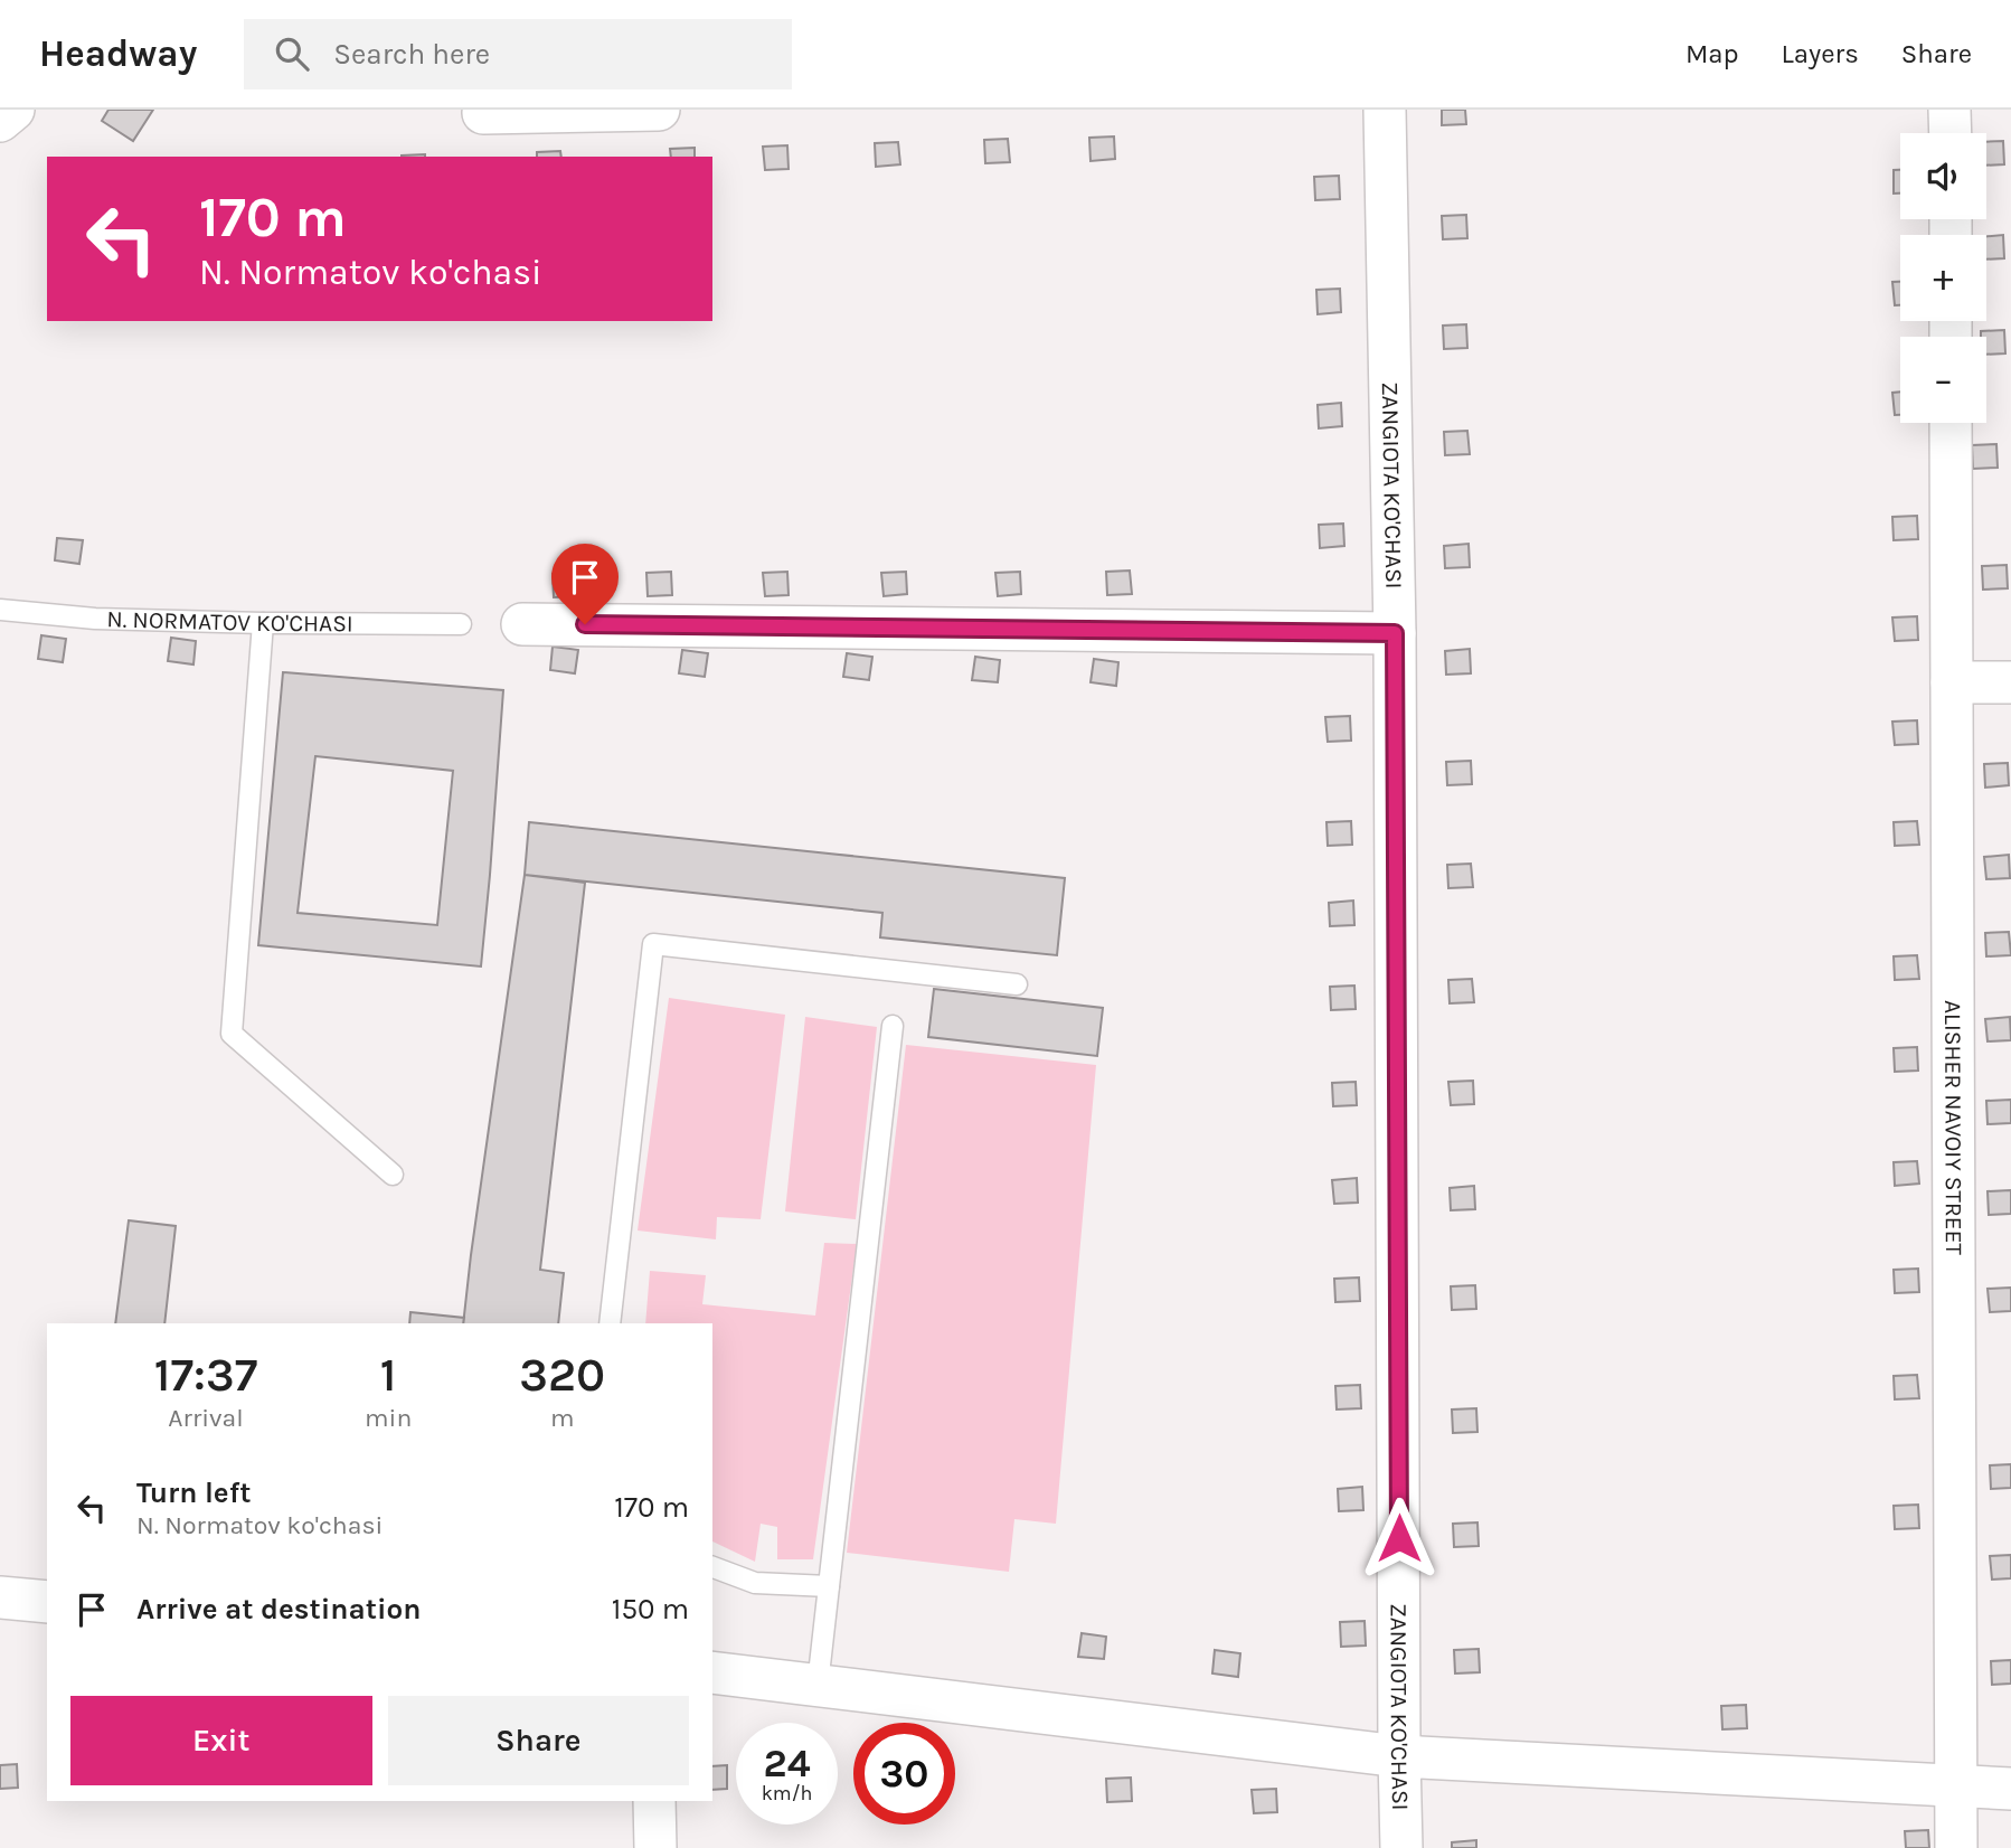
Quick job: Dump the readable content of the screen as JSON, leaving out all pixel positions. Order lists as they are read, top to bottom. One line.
{"streets":{"street":["ZANGIOTA KO'CHASI","ALISHER NAVOIY STREET"],"lane":["N. NORMATOV KO'CHASI"]},"page":{"header":"Headway","search":"Search here","nav":["Map","Layers","Share"],"map_buttons":["+","−"],"turn":["170 m","N. Normatov ko'chasi"],"eta":["17:37","Arrival","1","min","320","m"],"list":[{"name":"Turn left","note":"N. Normatov ko'chasi","value":"170 m"},{"name":"Arrive at destination","value":"150 m"}],"buttons":["Exit","Share"],"speed":"24 km/h","limit":"30"}}
